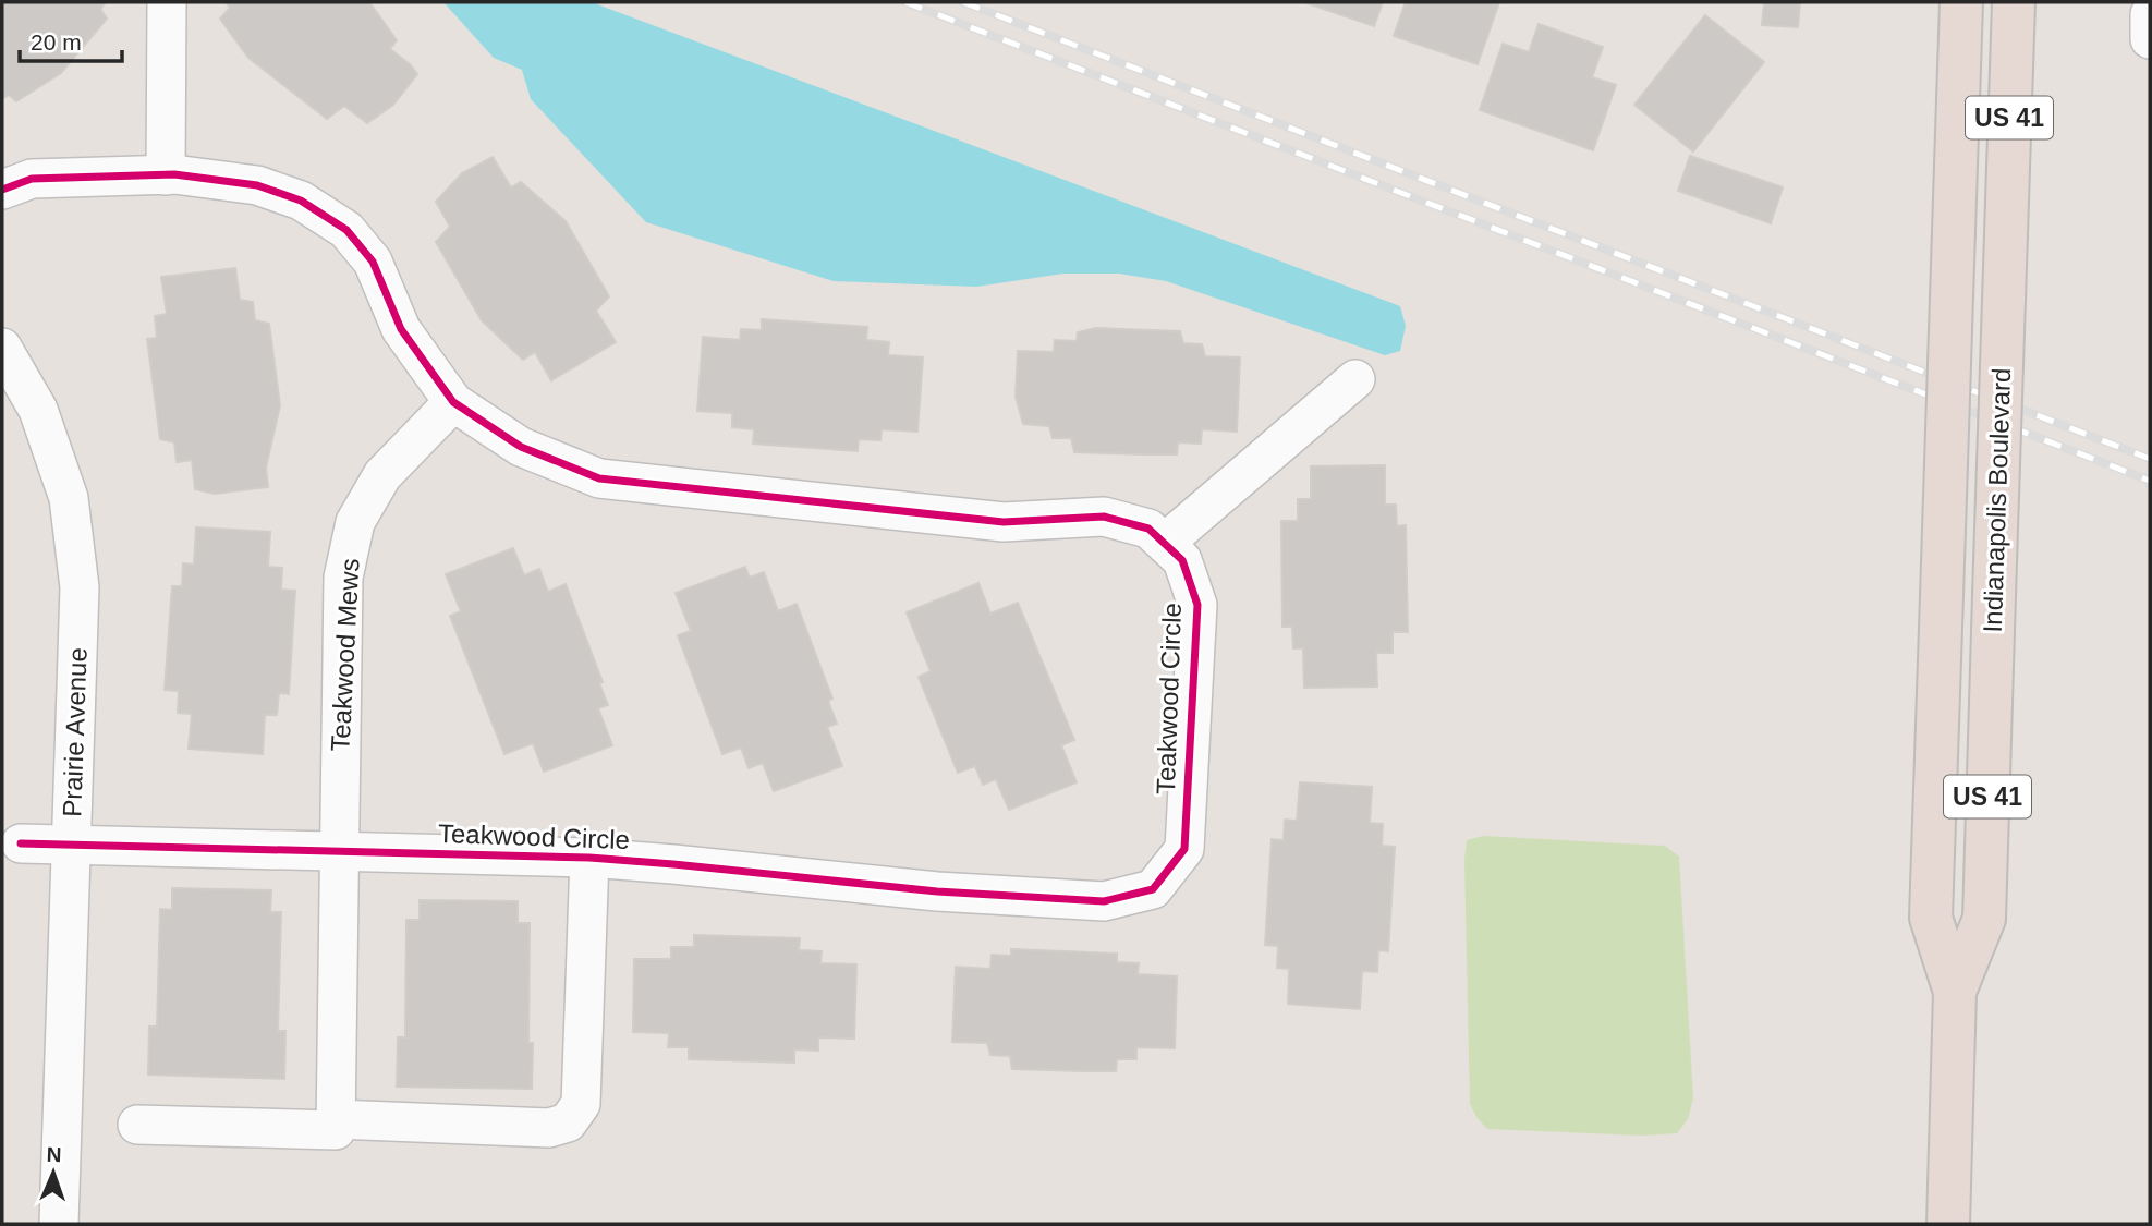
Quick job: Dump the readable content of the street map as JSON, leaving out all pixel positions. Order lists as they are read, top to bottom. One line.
{"streets":{"highway":["US 41","Indianapolis Boulevard"],"street":["Teakwood Mews","Teakwood Circle","Prairie Avenue"]},"crossings":[["Teakwood Mews","Teakwood Circle"],["Teakwood Circle","Prairie Avenue"]],"scale_bar":"20 m","north":"top"}
